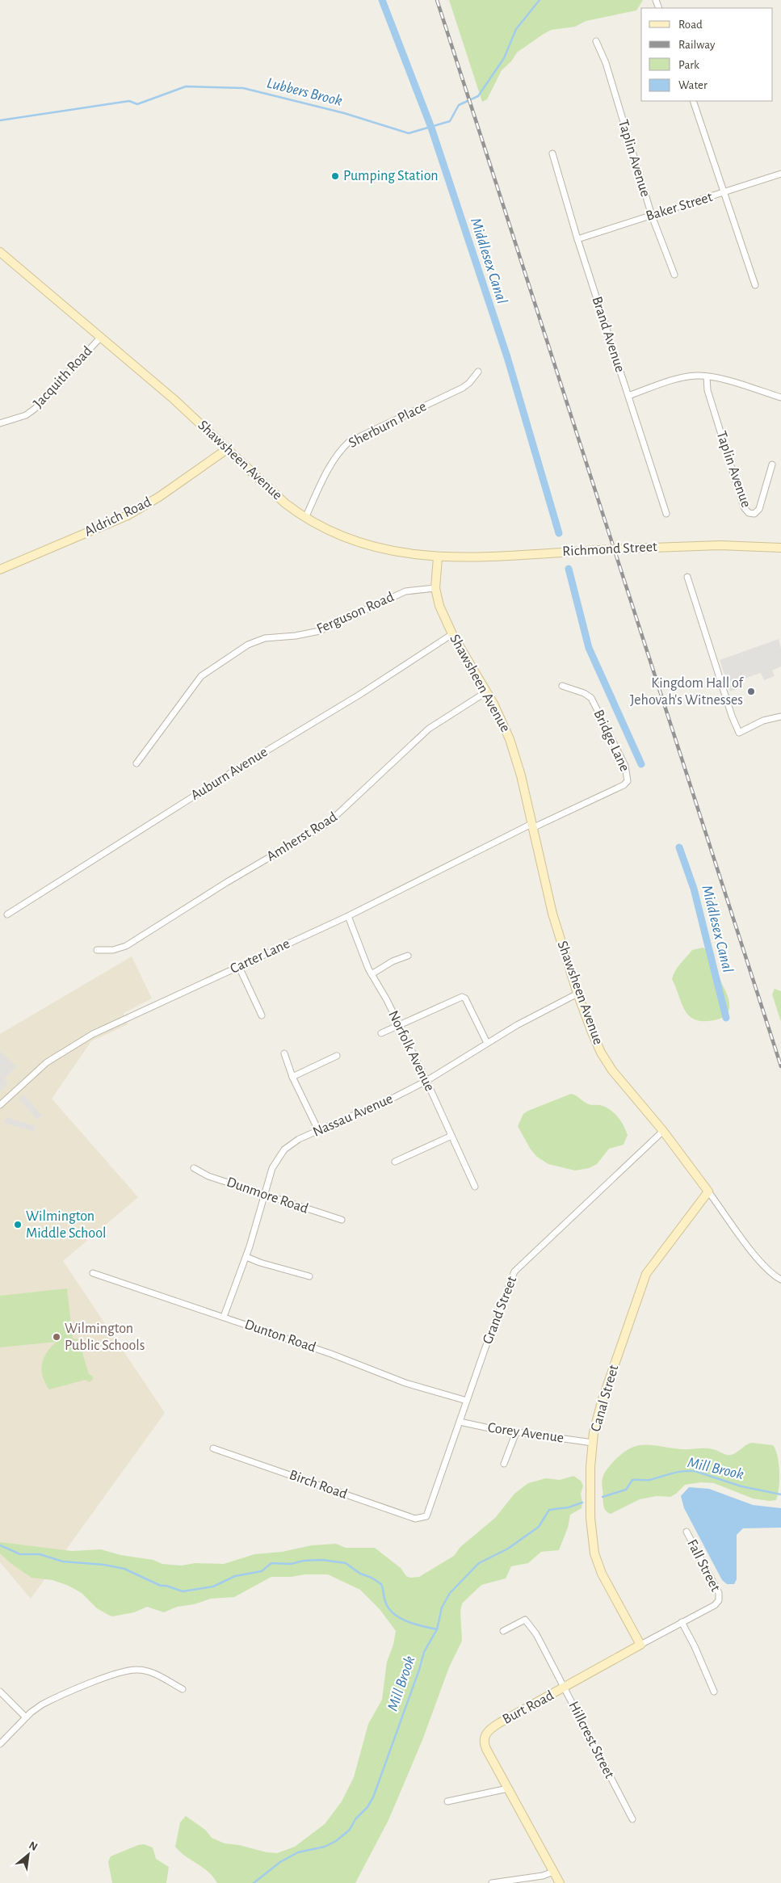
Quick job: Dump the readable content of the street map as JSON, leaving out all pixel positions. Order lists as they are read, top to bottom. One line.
{"streets":{"street":["Taplin Avenue","Baker Street","Brand Avenue","Jacquith Road","Sherburn Place","Shawsheen Avenue","Aldrich Road","Richmond Street","Ferguson Road","Bridge Lane","Auburn Avenue","Amherst Road","Carter Lane","Norfolk Avenue","Nassau Avenue","Dunmore Road","Grand Street","Dunton Road","Canal Street","Corey Avenue","Birch Road","Fall Street","Burt Road","Hillcrest Street"]},"crossings":[["Taplin Avenue","Baker Street"],["Baker Street","Brand Avenue"],["Jacquith Road","Shawsheen Avenue"],["Sherburn Place","Shawsheen Avenue"],["Shawsheen Avenue","Aldrich Road"],["Shawsheen Avenue","Richmond Street"],["Shawsheen Avenue","Ferguson Road"],["Shawsheen Avenue","Bridge Lane"],["Shawsheen Avenue","Auburn Avenue"],["Shawsheen Avenue","Amherst Road"],["Shawsheen Avenue","Carter Lane"],["Shawsheen Avenue","Nassau Avenue"],["Shawsheen Avenue","Grand Street"],["Shawsheen Avenue","Canal Street"],["Bridge Lane","Carter Lane"],["Carter Lane","Norfolk Avenue"],["Norfolk Avenue","Nassau Avenue"],["Nassau Avenue","Dunmore Road"],["Nassau Avenue","Dunton Road"],["Grand Street","Dunton Road"],["Grand Street","Corey Avenue"],["Grand Street","Birch Road"],["Canal Street","Corey Avenue"],["Canal Street","Burt Road"],["Fall Street","Burt Road"],["Burt Road","Hillcrest Street"]],"water":["Lubbers Brook","Middlesex Canal","Mill Brook"],"places":["Pumping Station","Kingdom Hall of Jehovah's Witnesses","Wilmington Middle School","Wilmington Public Schools"],"legend":["Road","Railway","Park","Water"],"north":"top right"}
